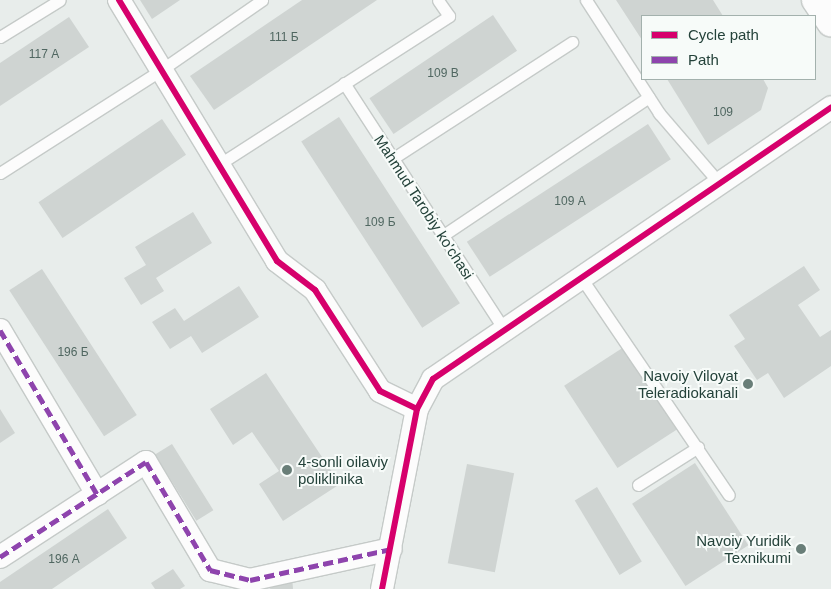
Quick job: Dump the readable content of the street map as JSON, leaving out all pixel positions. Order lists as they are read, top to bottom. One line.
{"streets":{"lane":["Mahmud Tarobiy ko'chasi"]},"places":["Navoiy Viloyat Teleradiokanali","4-sonli oilaviy poliklinika","Navoiy Yuridik Texnikumi"],"house_numbers":["111 Б","117 А","109 В","109","109 А","109 Б","196 Б","196 А"],"legend":["Cycle path","Path"]}
